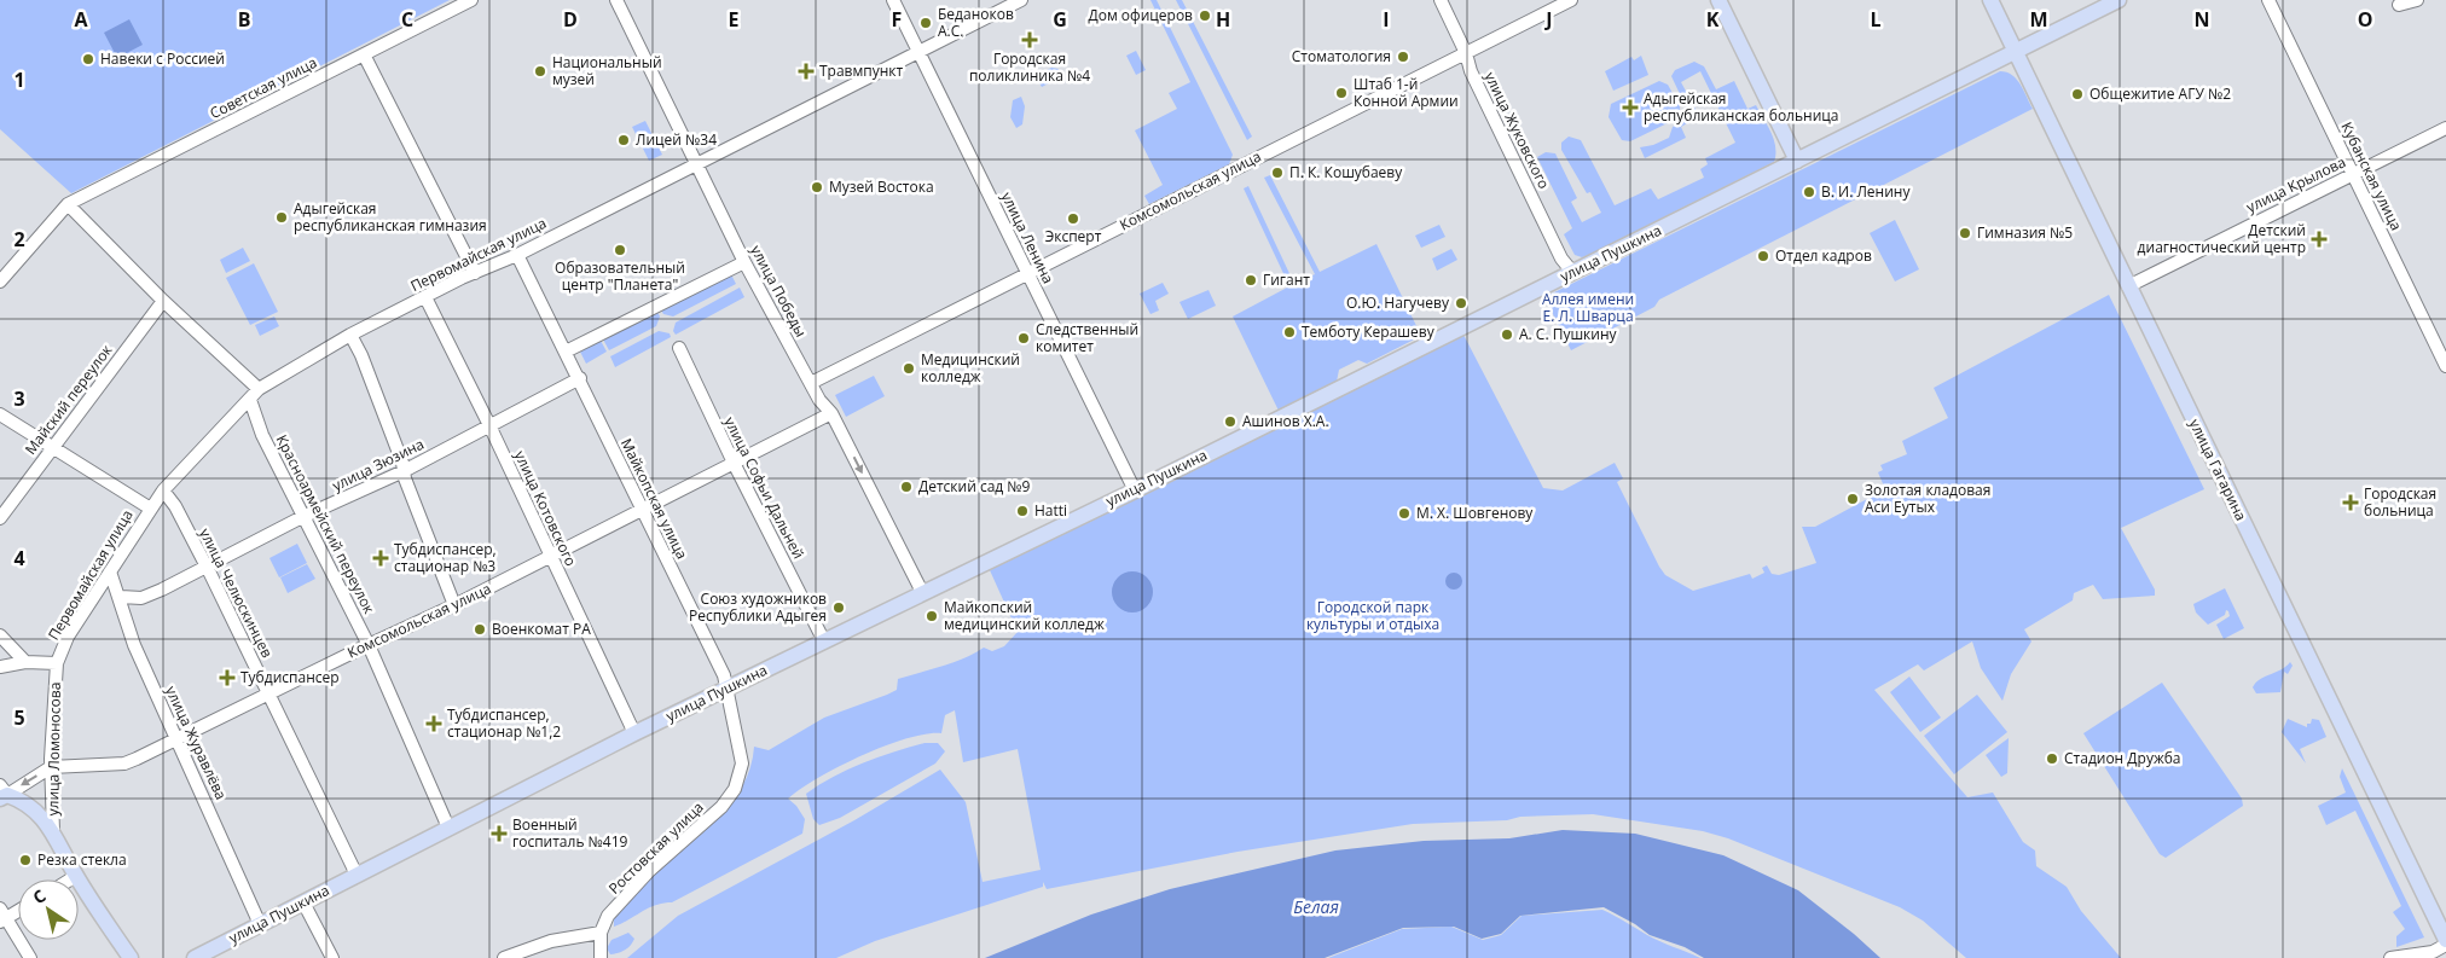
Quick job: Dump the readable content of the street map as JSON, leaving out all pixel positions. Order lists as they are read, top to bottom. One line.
{"streets":{"main road":["улица Пушкина","улица Гагарина"],"street":["Советская улица","улица Жуковского","Кубанская улица","улица Крылова","Комсомольская улица","улица Ленина","Первомайская улица","улица Победы","Майский переулок","улица Зюзина","улица Софьи Дальней","Майкопская улица","улица Котовского","Красноармейский переулок","улица Челюскинцев","улица Журавлёва","улица Ломоносова","Ростовская улица"]},"crossings":[["улица Жуковского","Комсомольская улица"],["улица Жуковского","улица Пушкина"],["Кубанская улица","улица Крылова"],["улица Крылова","улица Гагарина"],["Комсомольская улица","улица Ленина"],["Комсомольская улица","улица Победы"],["Комсомольская улица","улица Софьи Дальней"],["Комсомольская улица","Майкопская улица"],["Комсомольская улица","улица Котовского"],["Комсомольская улица","Красноармейский переулок"],["Комсомольская улица","улица Челюскинцев"],["Комсомольская улица","улица Журавлёва"],["Комсомольская улица","улица Ломоносова"],["улица Ленина","улица Пушкина"],["улица Ленина","Первомайская улица"],["улица Пушкина","улица Победы"],["улица Пушкина","улица Гагарина"],["улица Пушкина","улица Софьи Дальней"],["улица Пушкина","Майкопская улица"],["улица Пушкина","улица Котовского"],["улица Пушкина","Красноармейский переулок"],["улица Пушкина","улица Челюскинцев"],["улица Пушкина","улица Журавлёва"],["Первомайская улица","улица Победы"],["Первомайская улица","Майкопская улица"],["Первомайская улица","улица Котовского"],["Первомайская улица","Красноармейский переулок"],["Первомайская улица","улица Челюскинцев"],["Первомайская улица","улица Журавлёва"],["Первомайская улица","улица Ломоносова"],["улица Зюзина","Майкопская улица"],["улица Зюзина","улица Котовского"],["улица Зюзина","Красноармейский переулок"],["улица Зюзина","улица Челюскинцев"],["улица Зюзина","улица Журавлёва"],["Майкопская улица","Ростовская улица"]],"water":["Белая"],"parks":["Аллея имени Е. Л. Шварца","Городской парк культуры и отдыха"],"places":{"other":["Дом офицеров","Беданоков А.С.","Стоматология","Навеки с Россией","Национальный музей","Штаб 1-й Конной Армии","Общежитие АГУ №2","Лицей №34","П. К. Кошубаеву","Музей Востока","В. И. Ленину","Адыгейская республиканская гимназия","Эксперт","Гимназия №5","Образовательный центр \"Планета\"","Отдел кадров","Гигант","О.Ю. Нагучеву","Темботу Керашеву","А. С. Пушкину","Следственный комитет","Медицинский колледж","Ашинов Х.А.","Детский сад №9","Золотая кладовая Аси Еутых","Hatti","М. Х. Шовгенову","Союз художников Республики Адыгея","Майкопский медицинский колледж","Военкомат РА","Стадион Дружба","Резка стекла"],"health":["Городская поликлиника №4","Травмпункт","Адыгейская республиканская больница","Детский диагностический центр","Городская больница","Тубдиспансер, стационар №3","Тубдиспансер","Тубдиспансер, стационар №1,2","Военный госпиталь №419"]},"north":"top left","grid":{"columns":["A","B","C","D","E","F","G","H","I","J","K","L","M","N","O"],"rows":["1","2","3","4","5"]}}
